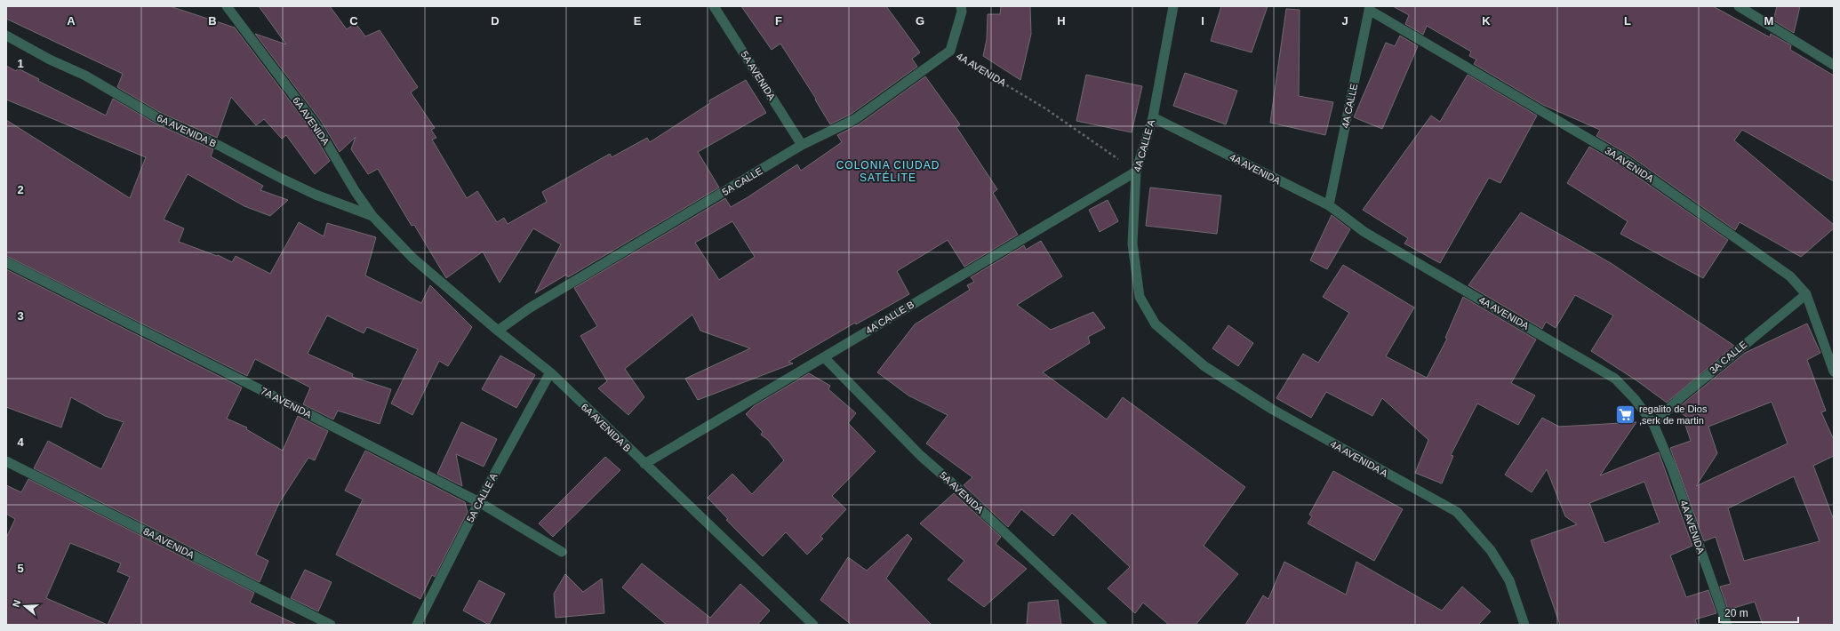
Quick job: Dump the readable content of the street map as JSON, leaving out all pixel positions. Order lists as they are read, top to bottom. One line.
{"streets":{"street":["4A AVENIDA","5A AVENIDA","4A CALLE","6A AVENIDA","6A AVENIDA B","4A CALLE A","3A AVENIDA","5A CALLE","4A CALLE B","3A CALLE","7A AVENIDA","4A AVENIDA A","5A CALLE A","8A AVENIDA"]},"crossings":[["4A AVENIDA","4A CALLE"],["4A AVENIDA","4A CALLE A"],["4A AVENIDA","5A CALLE"],["4A AVENIDA","4A CALLE B"],["4A AVENIDA","3A CALLE"],["5A AVENIDA","5A CALLE"],["5A AVENIDA","4A CALLE B"],["4A CALLE","3A AVENIDA"],["6A AVENIDA","6A AVENIDA B"],["6A AVENIDA B","5A CALLE"],["6A AVENIDA B","4A CALLE B"],["6A AVENIDA B","5A CALLE A"],["4A CALLE A","4A CALLE B"],["4A CALLE A","4A AVENIDA A"],["3A AVENIDA","3A CALLE"],["7A AVENIDA","5A CALLE A"]],"districts":["COLONIA CIUDAD SATÉLITE"],"places":{"supermarket":["regalito de Dios ,serk de martin"]},"scale_bar":"20 m","north":"left","grid":{"columns":["A","B","C","D","E","F","G","H","I","J","K","L","M"],"rows":["1","2","3","4","5"]}}
